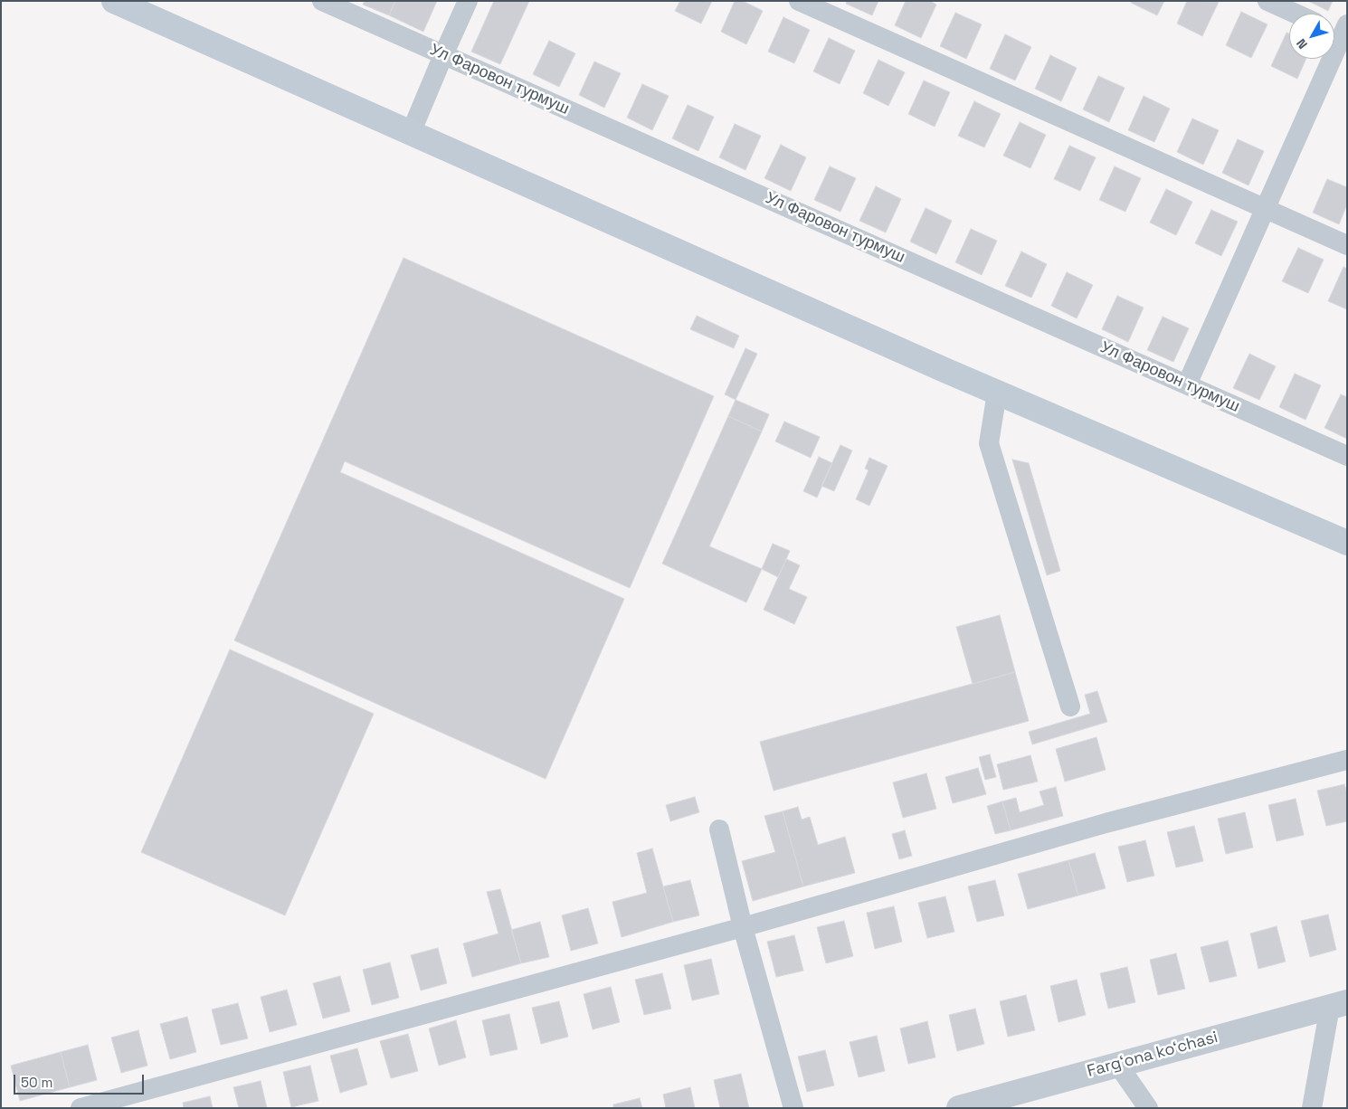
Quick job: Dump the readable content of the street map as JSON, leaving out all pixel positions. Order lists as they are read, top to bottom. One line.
{"streets":{"street":["Ул Фаровон турмуш","Fargʻona koʻchasi"]},"scale_bar":"50 m","north":"bottom left"}
